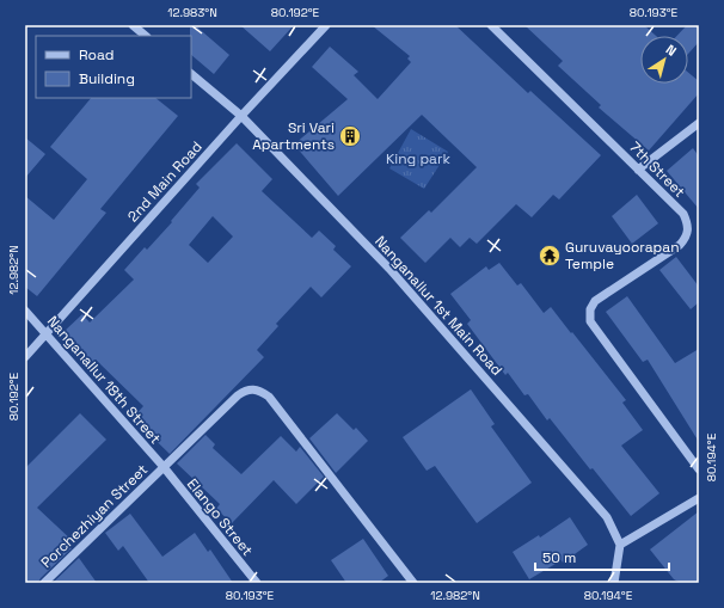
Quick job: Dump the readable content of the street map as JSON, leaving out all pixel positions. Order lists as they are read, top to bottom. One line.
{"streets":{"street":["7th Street","2nd Main Road","Nanganallur 1st Main Road","Nanganallur 18th Street","Porchezhiyan Street","Elango Street"]},"crossings":[["2nd Main Road","Nanganallur 1st Main Road"],["2nd Main Road","Nanganallur 18th Street"],["Nanganallur 18th Street","Porchezhiyan Street"],["Nanganallur 18th Street","Elango Street"],["Porchezhiyan Street","Elango Street"]],"parks":["King park"],"places":{"building":["Sri Vari Apartments"],"temple":["Guruvayoorapan Temple"]},"legend":["Road","Building"],"scale_bar":"50 m","north":"top right","coordinates":["12.983°N","80.192°E","80.193°E","12.982°N","80.194°E"]}
